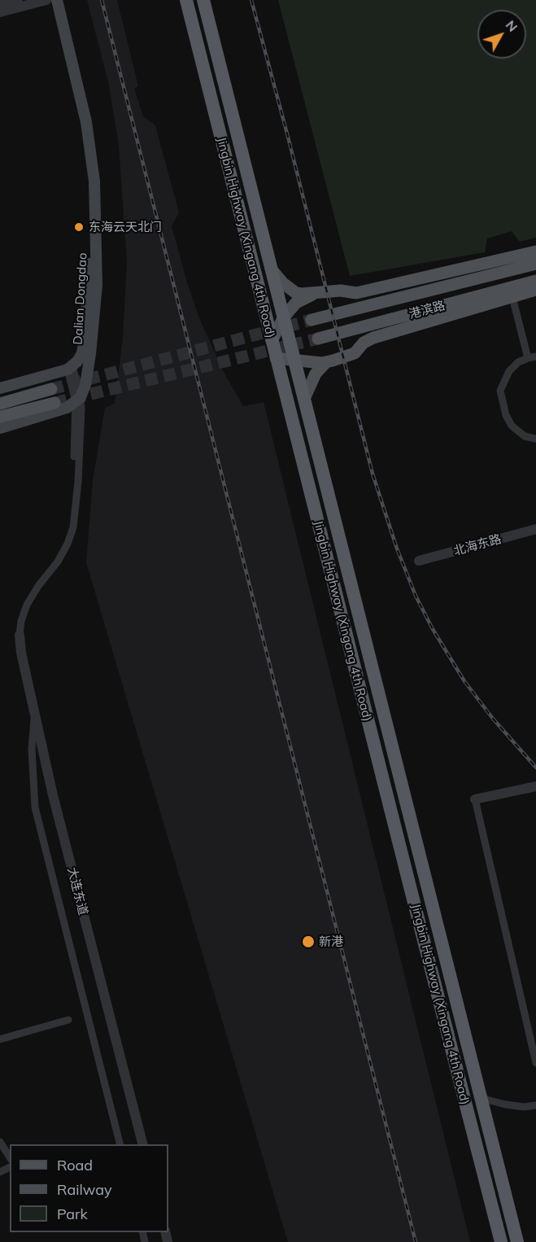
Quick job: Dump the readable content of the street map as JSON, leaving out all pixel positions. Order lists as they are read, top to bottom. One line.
{"streets":{"highway":["Jingbin Highway (Xingang 4th Road)"],"main road":["Dalian Dongdao","港滨路"],"street":["北海东路","大连东道"]},"places":["东海云天北门","新港"],"legend":["Road","Railway","Park"],"north":"top right"}
